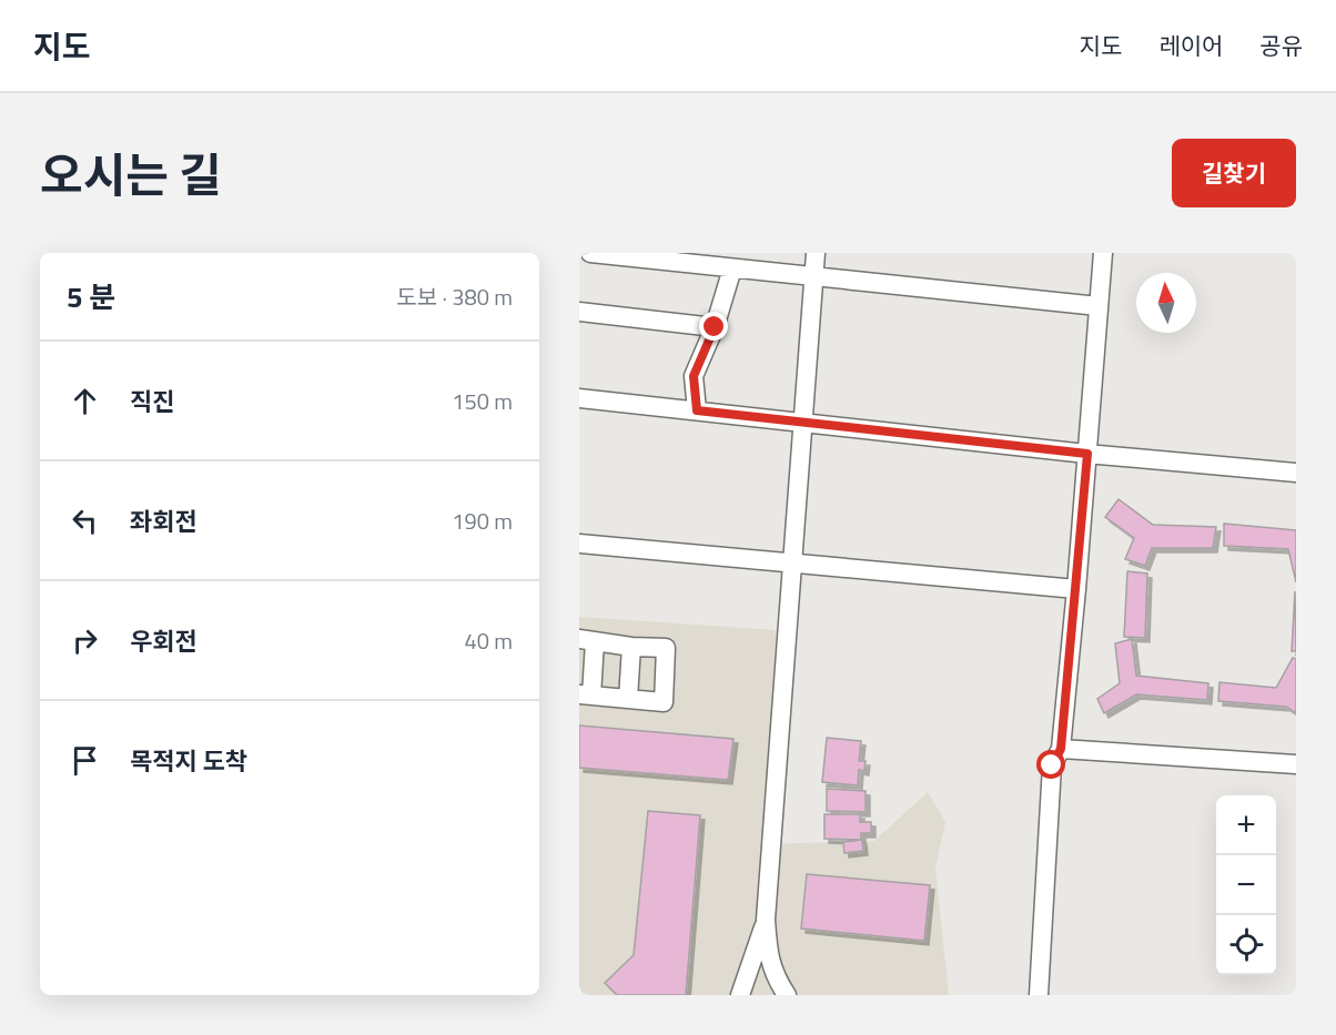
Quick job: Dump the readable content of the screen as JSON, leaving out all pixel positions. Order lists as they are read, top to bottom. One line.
{"north":"top","page":{"header":"지도","nav":["지도","레이어","공유"],"title":"오시는 길","buttons":"길찾기","heading":["5 분","도보 · 380 m"],"list":[["직진","150 m"],["좌회전","190 m"],["우회전","40 m"],"목적지 도착"],"map_buttons":["+","−"]}}
